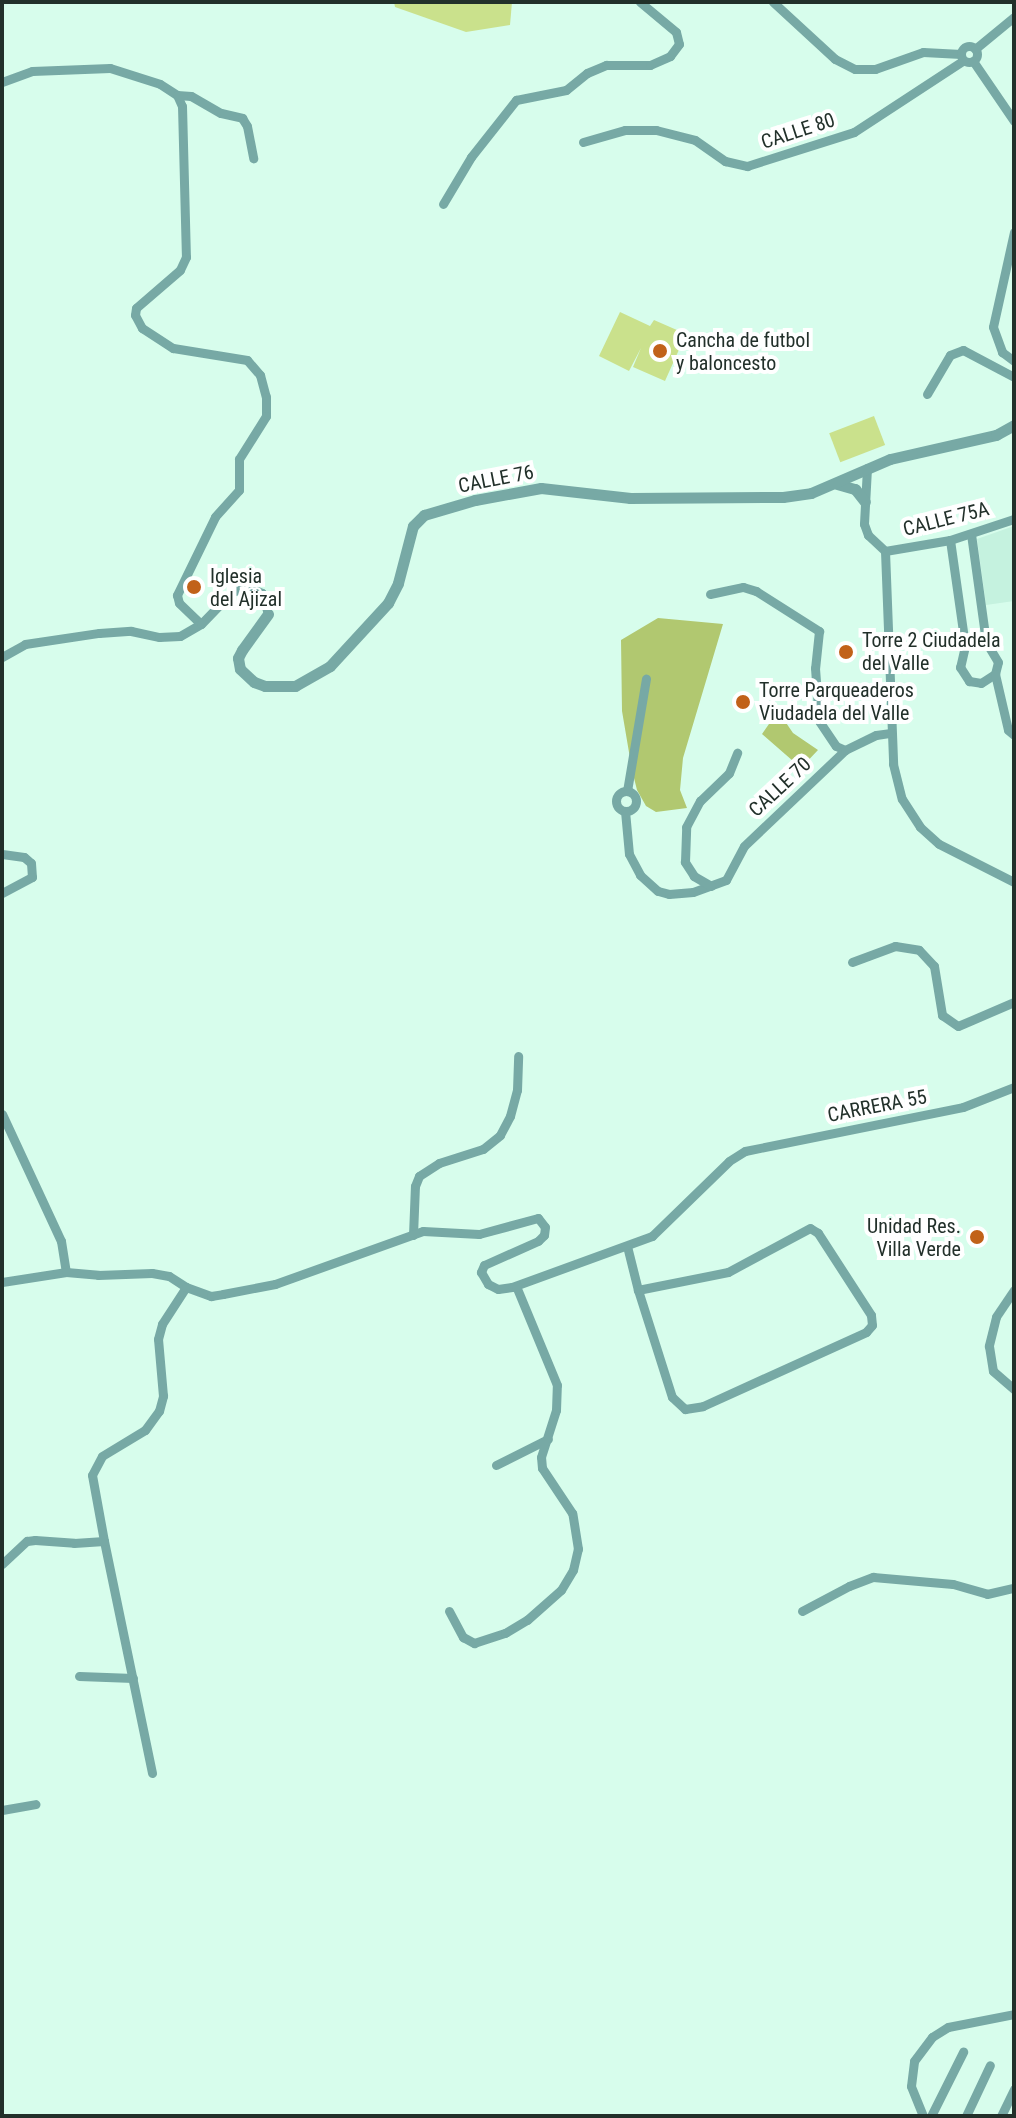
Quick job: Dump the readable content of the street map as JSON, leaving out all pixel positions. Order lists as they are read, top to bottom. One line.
{"streets":{"street":["CALLE 80","CALLE 76","CALLE 75A","CALLE 70","CARRERA 55"]},"places":["Cancha de futbol y baloncesto","Iglesia del Ajizal","Torre 2 Ciudadela del Valle","Torre Parqueaderos Viudadela del Valle","Unidad Res. Villa Verde"]}
